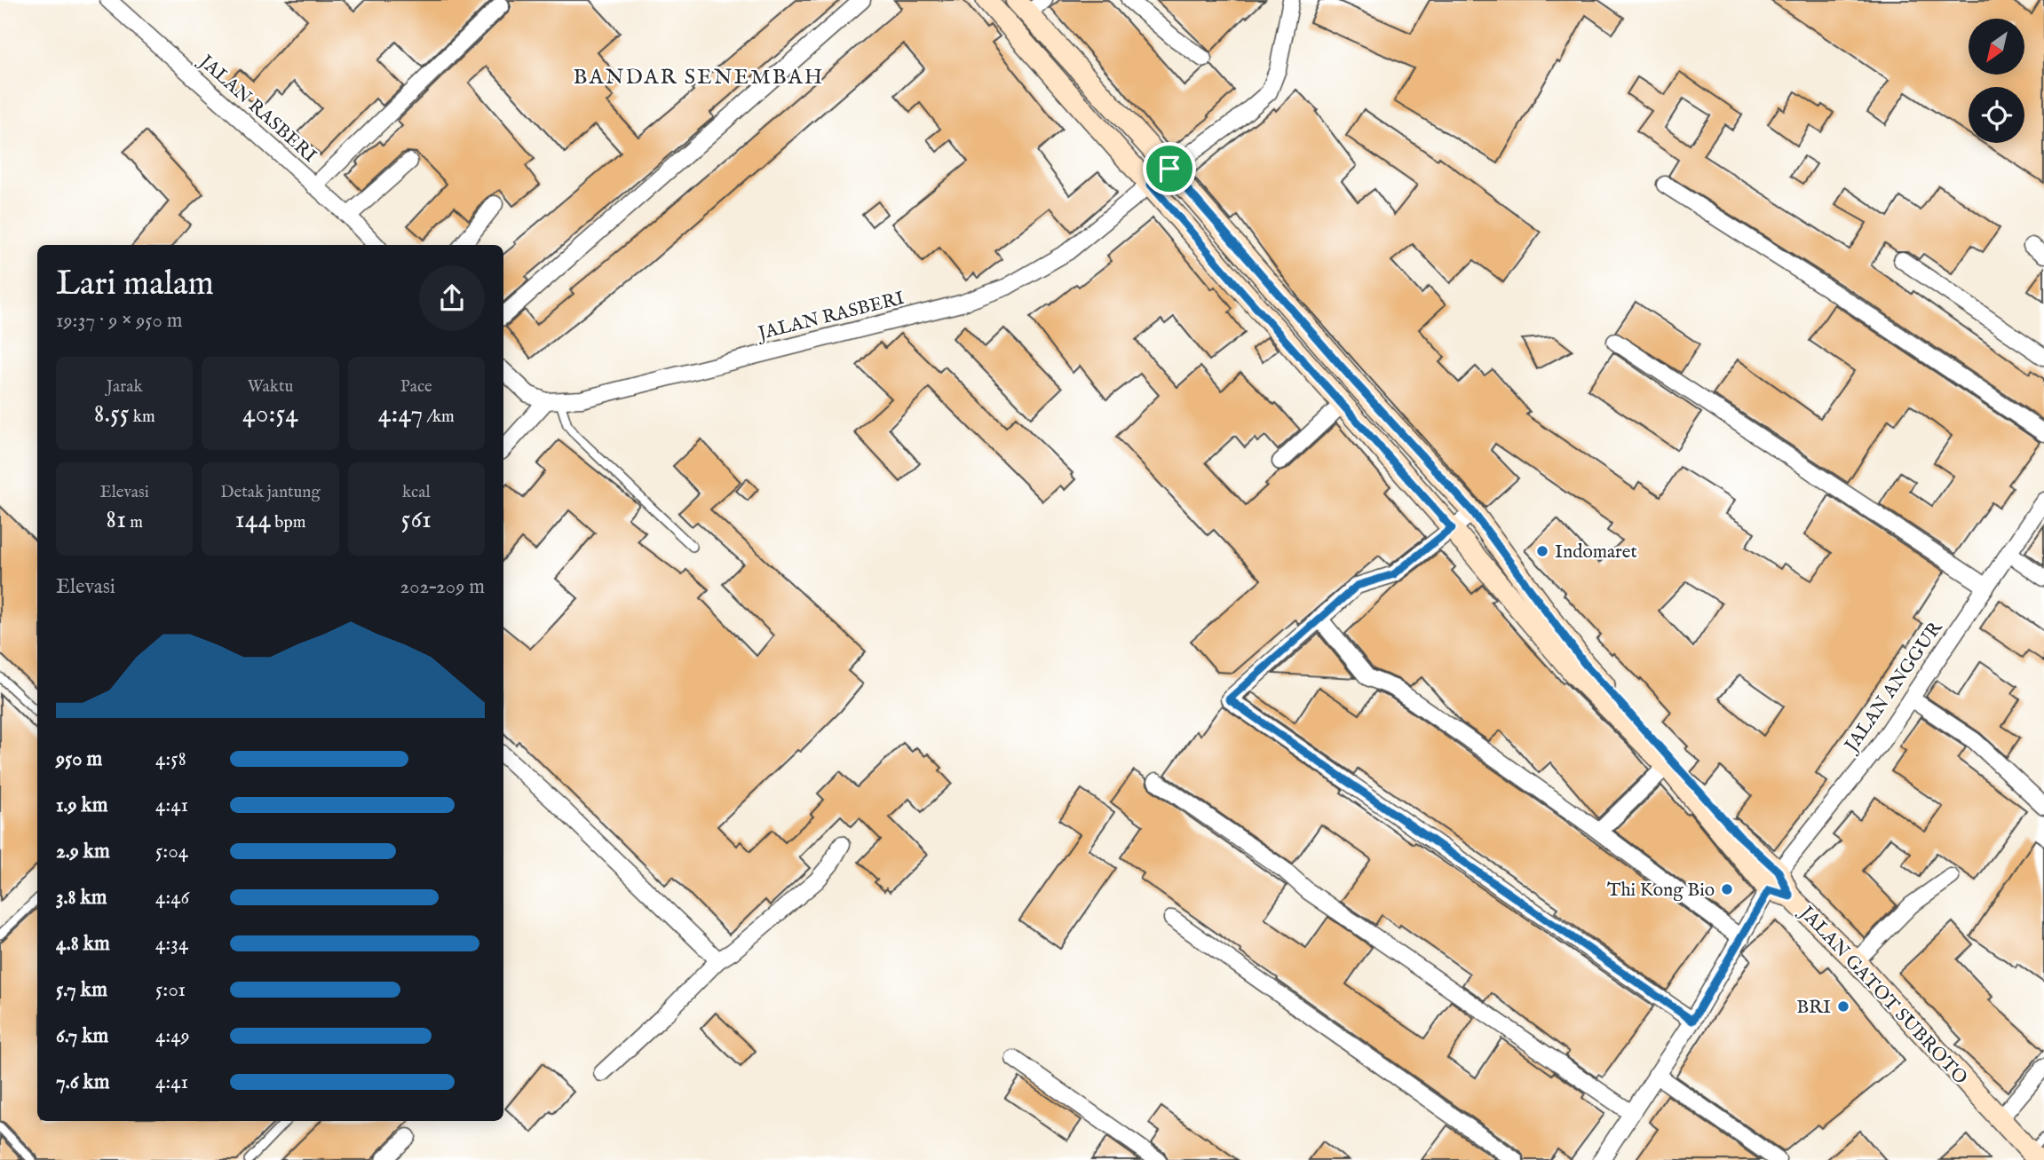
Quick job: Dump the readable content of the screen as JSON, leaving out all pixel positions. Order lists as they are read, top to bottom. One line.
{"streets":{"main road":["JALAN GATOT SUBROTO"],"street":["JALAN RASBERI","JALAN ANGGUR"]},"crossings":[["JALAN ANGGUR","JALAN GATOT SUBROTO"]],"districts":["BANDAR SENEMBAH"],"places":["Indomaret","Thi Kong Bio","BRI"],"north":"bottom left","page":{"heading":["Lari malam","19:37 · 9 × 950 m"],"stats":[["Jarak","8.55 km"],["Waktu","40:54"],["Pace","4:47 /km"],["Elevasi","81 m"],["Detak jantung","144 bpm"],["kcal","561"]],"chart":["Elevasi","202–209 m"],"list":[{"name":"950 m","note":"4:58"},{"name":"1.9 km","note":"4:41"},{"name":"2.9 km","note":"5:04"},{"name":"3.8 km","note":"4:46"},{"name":"4.8 km","note":"4:34"},{"name":"5.7 km","note":"5:01"},{"name":"6.7 km","note":"4:49"},{"name":"7.6 km","note":"4:41"}]}}
